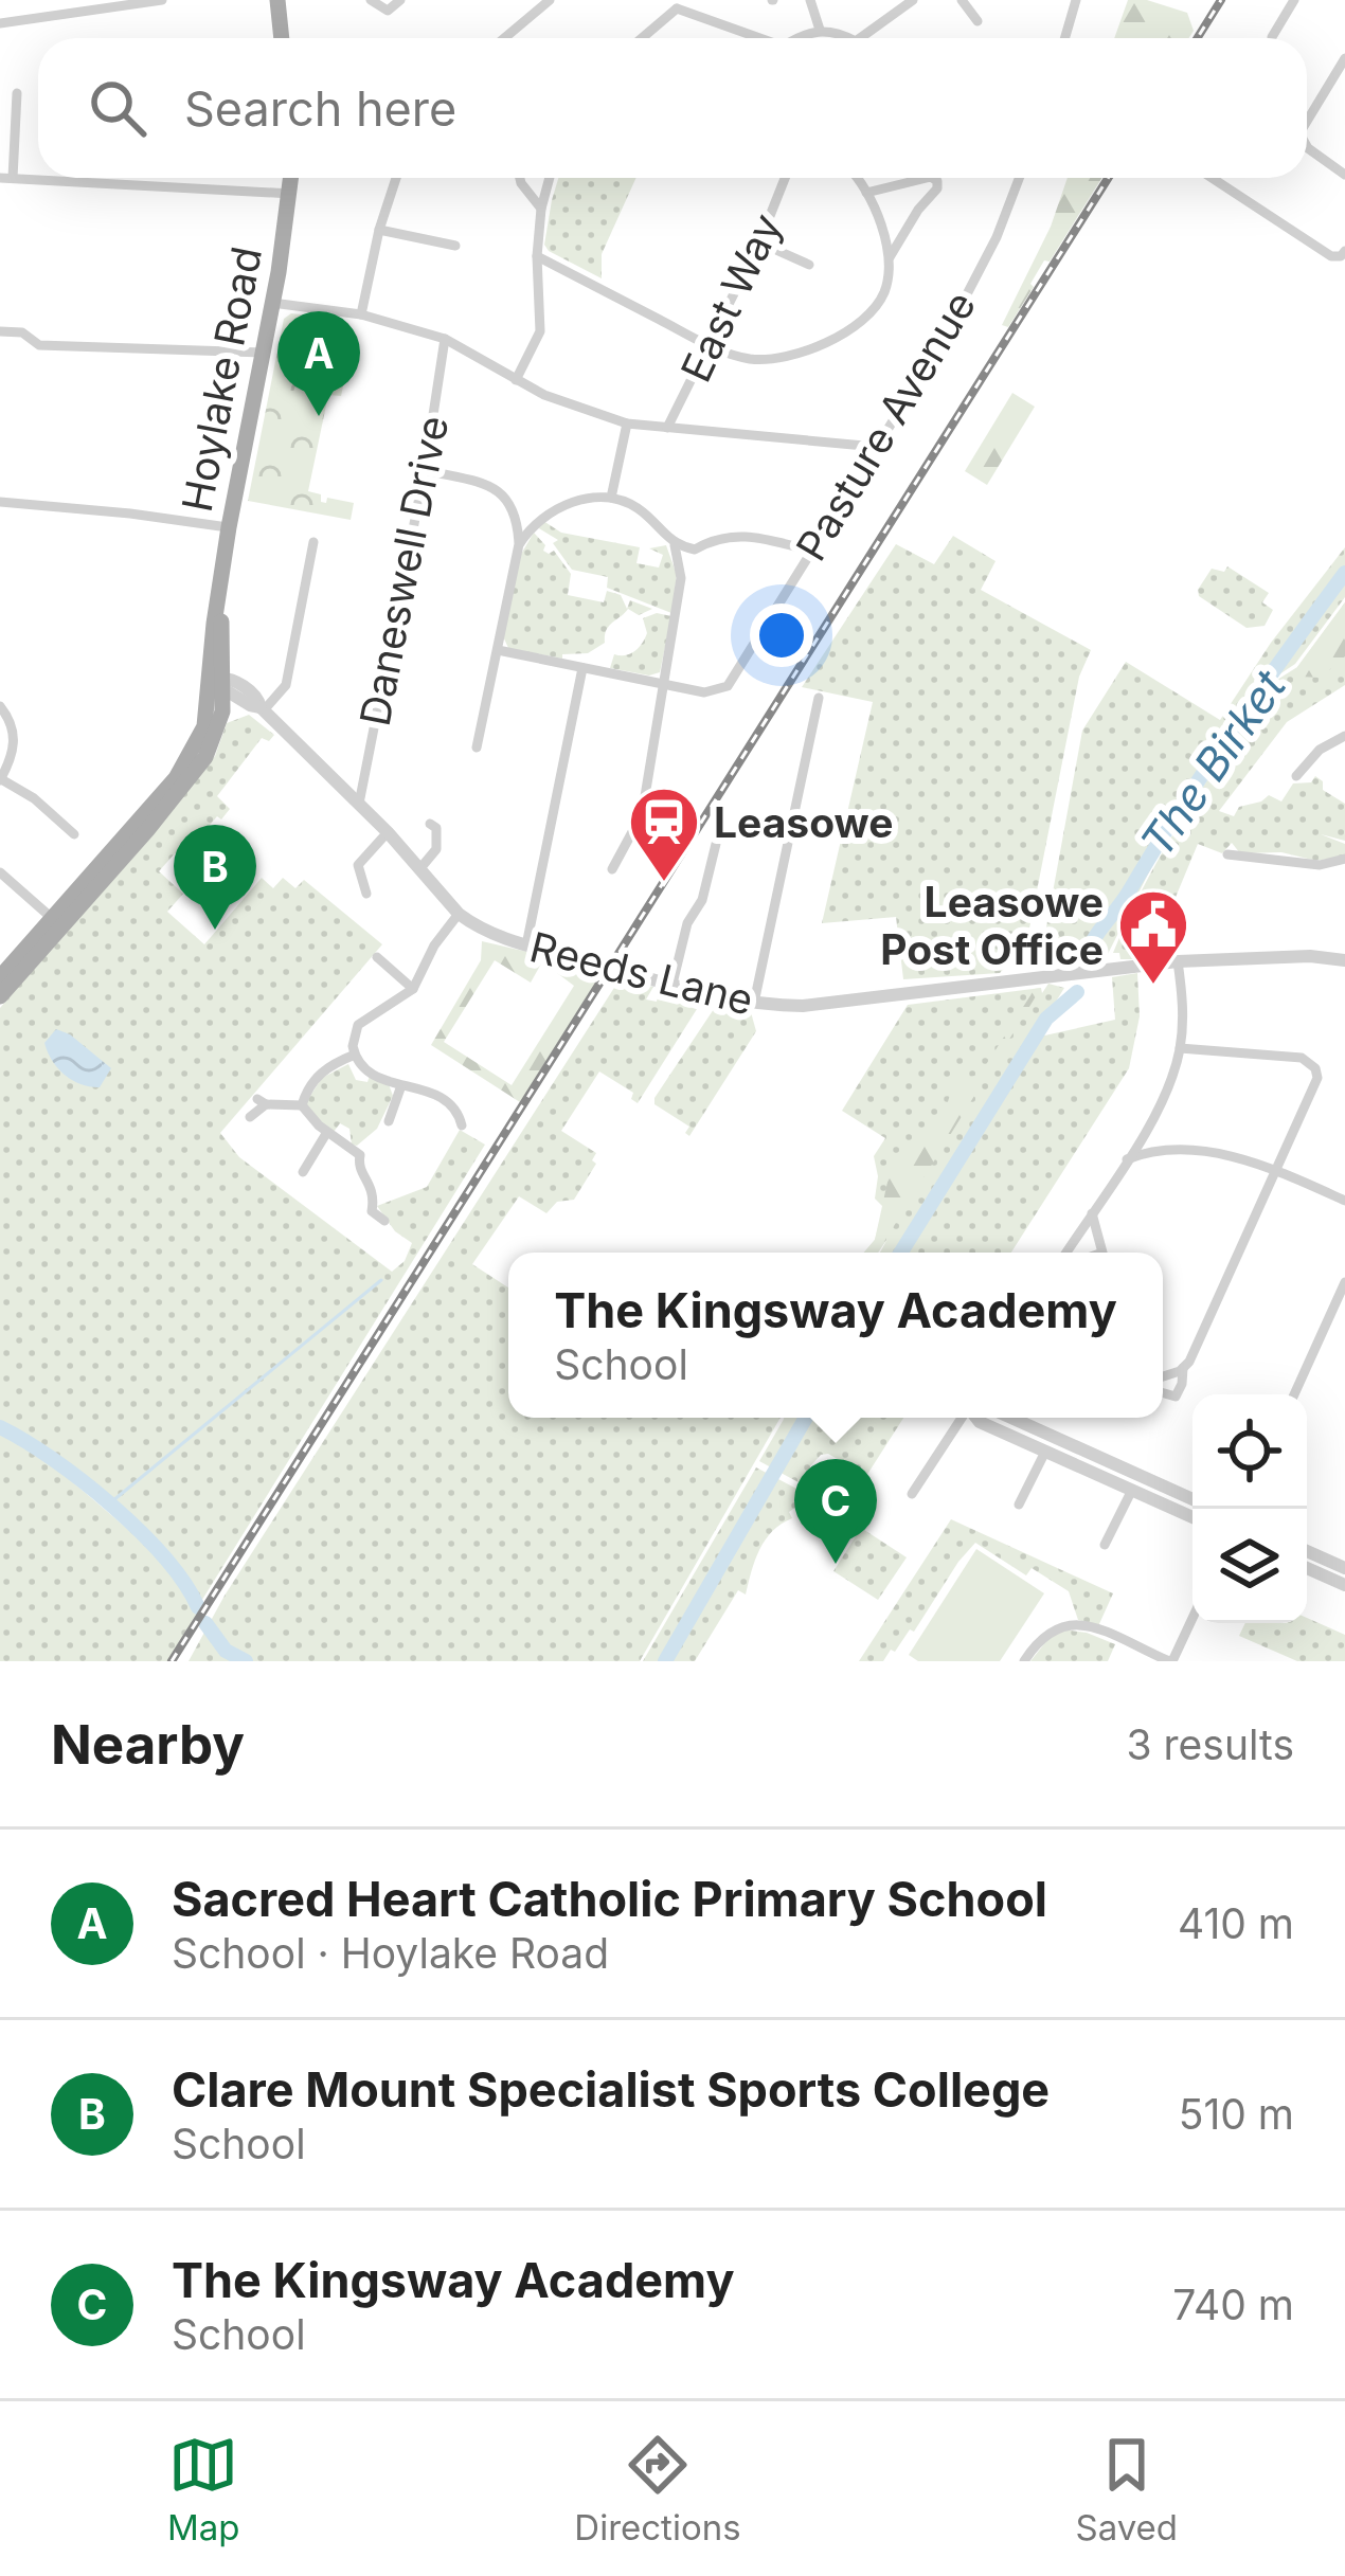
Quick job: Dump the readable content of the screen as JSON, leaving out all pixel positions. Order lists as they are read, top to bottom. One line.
{"streets":{"main road":["Hoylake Road"],"street":["East Way","Pasture Avenue","Daneswell Drive","Reeds Lane"]},"crossings":[["Hoylake Road","Reeds Lane"],["Daneswell Drive","Reeds Lane"]],"water":["The Birket"],"places":{"station":["Leasowe"],"public building":["Leasowe Post Office"]},"page":{"search":"Search here","pins":["A","B","C"],"popup":["The Kingsway Academy","School"],"heading":["Nearby","3 results"],"list":[{"mark":"A","name":"Sacred Heart Catholic Primary School","note":"School · Hoylake Road","value":"410 m"},{"mark":"B","name":"Clare Mount Specialist Sports College","note":"School","value":"510 m"},{"mark":"C","name":"The Kingsway Academy","note":"School","value":"740 m"}],"nav":["Map","Directions","Saved"]}}
